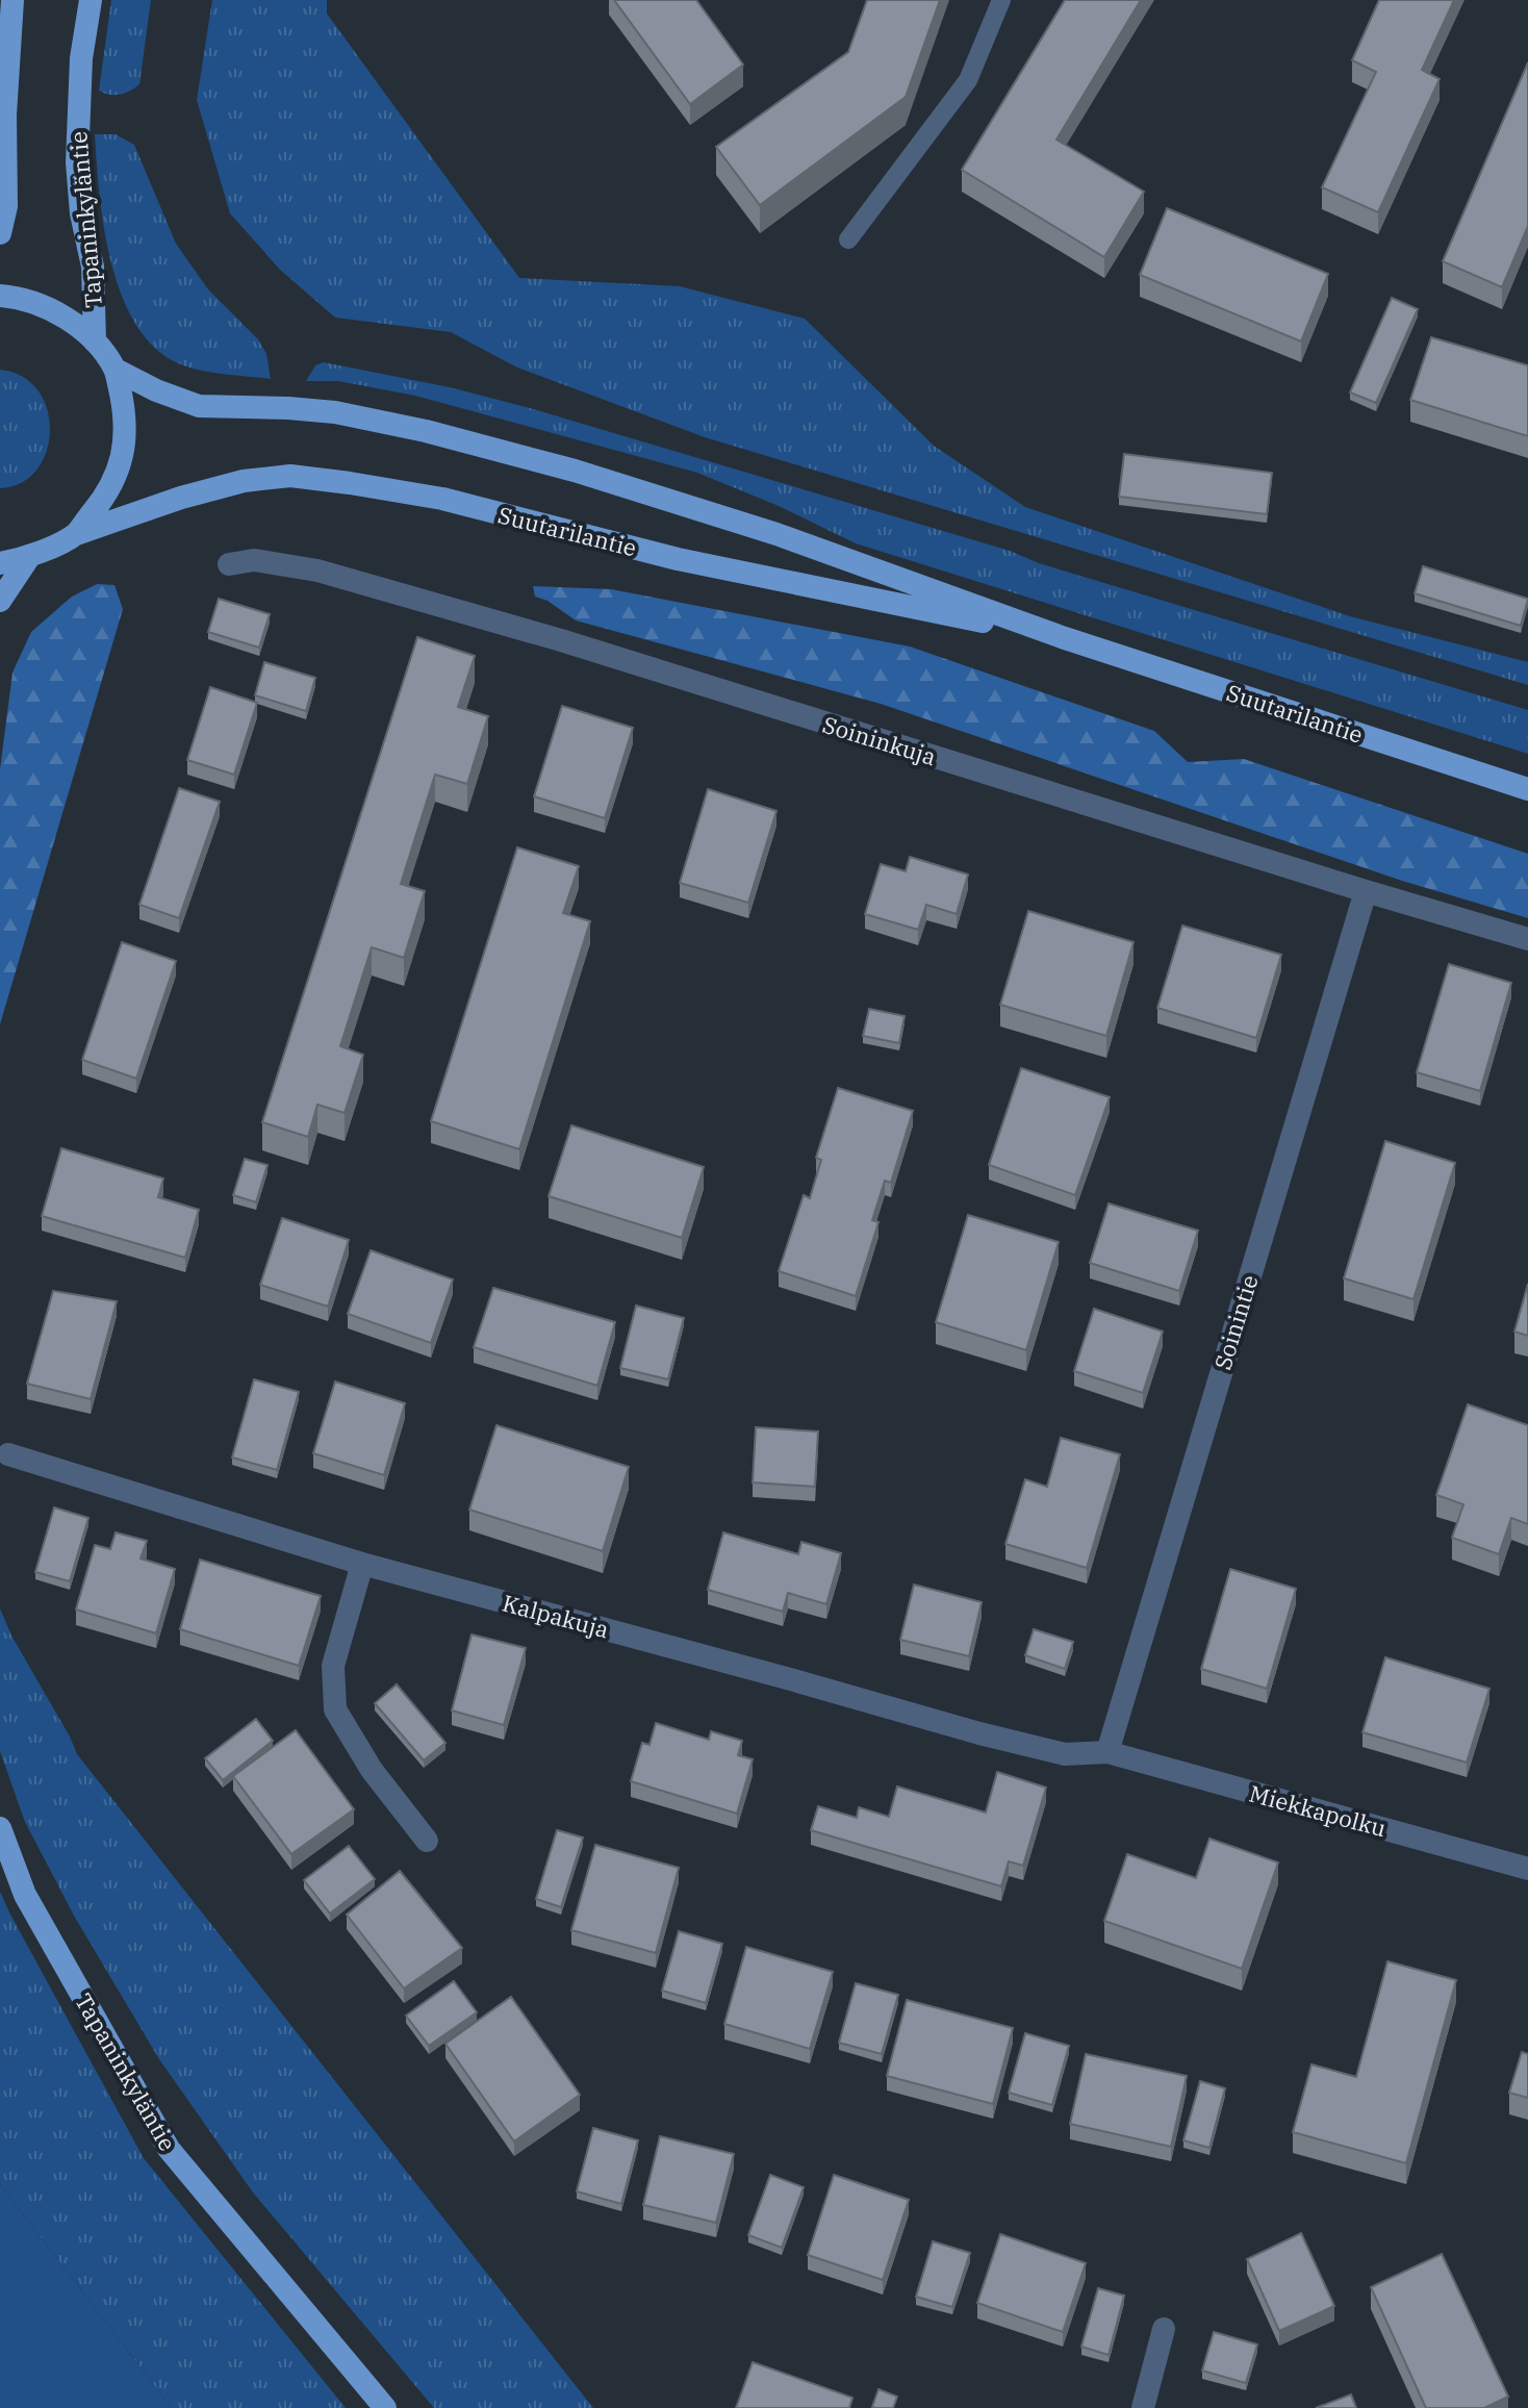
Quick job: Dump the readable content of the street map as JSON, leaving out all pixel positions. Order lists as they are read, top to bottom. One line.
{"streets":{"main road":["Tapaninkyläntie","Suutarilantie"],"street":["Soininkuja","Soinintie","Kalpakuja","Miekkapolku"]},"crossings":[["Soininkuja","Soinintie"],["Soinintie","Kalpakuja"],["Soinintie","Miekkapolku"],["Kalpakuja","Miekkapolku"]]}
